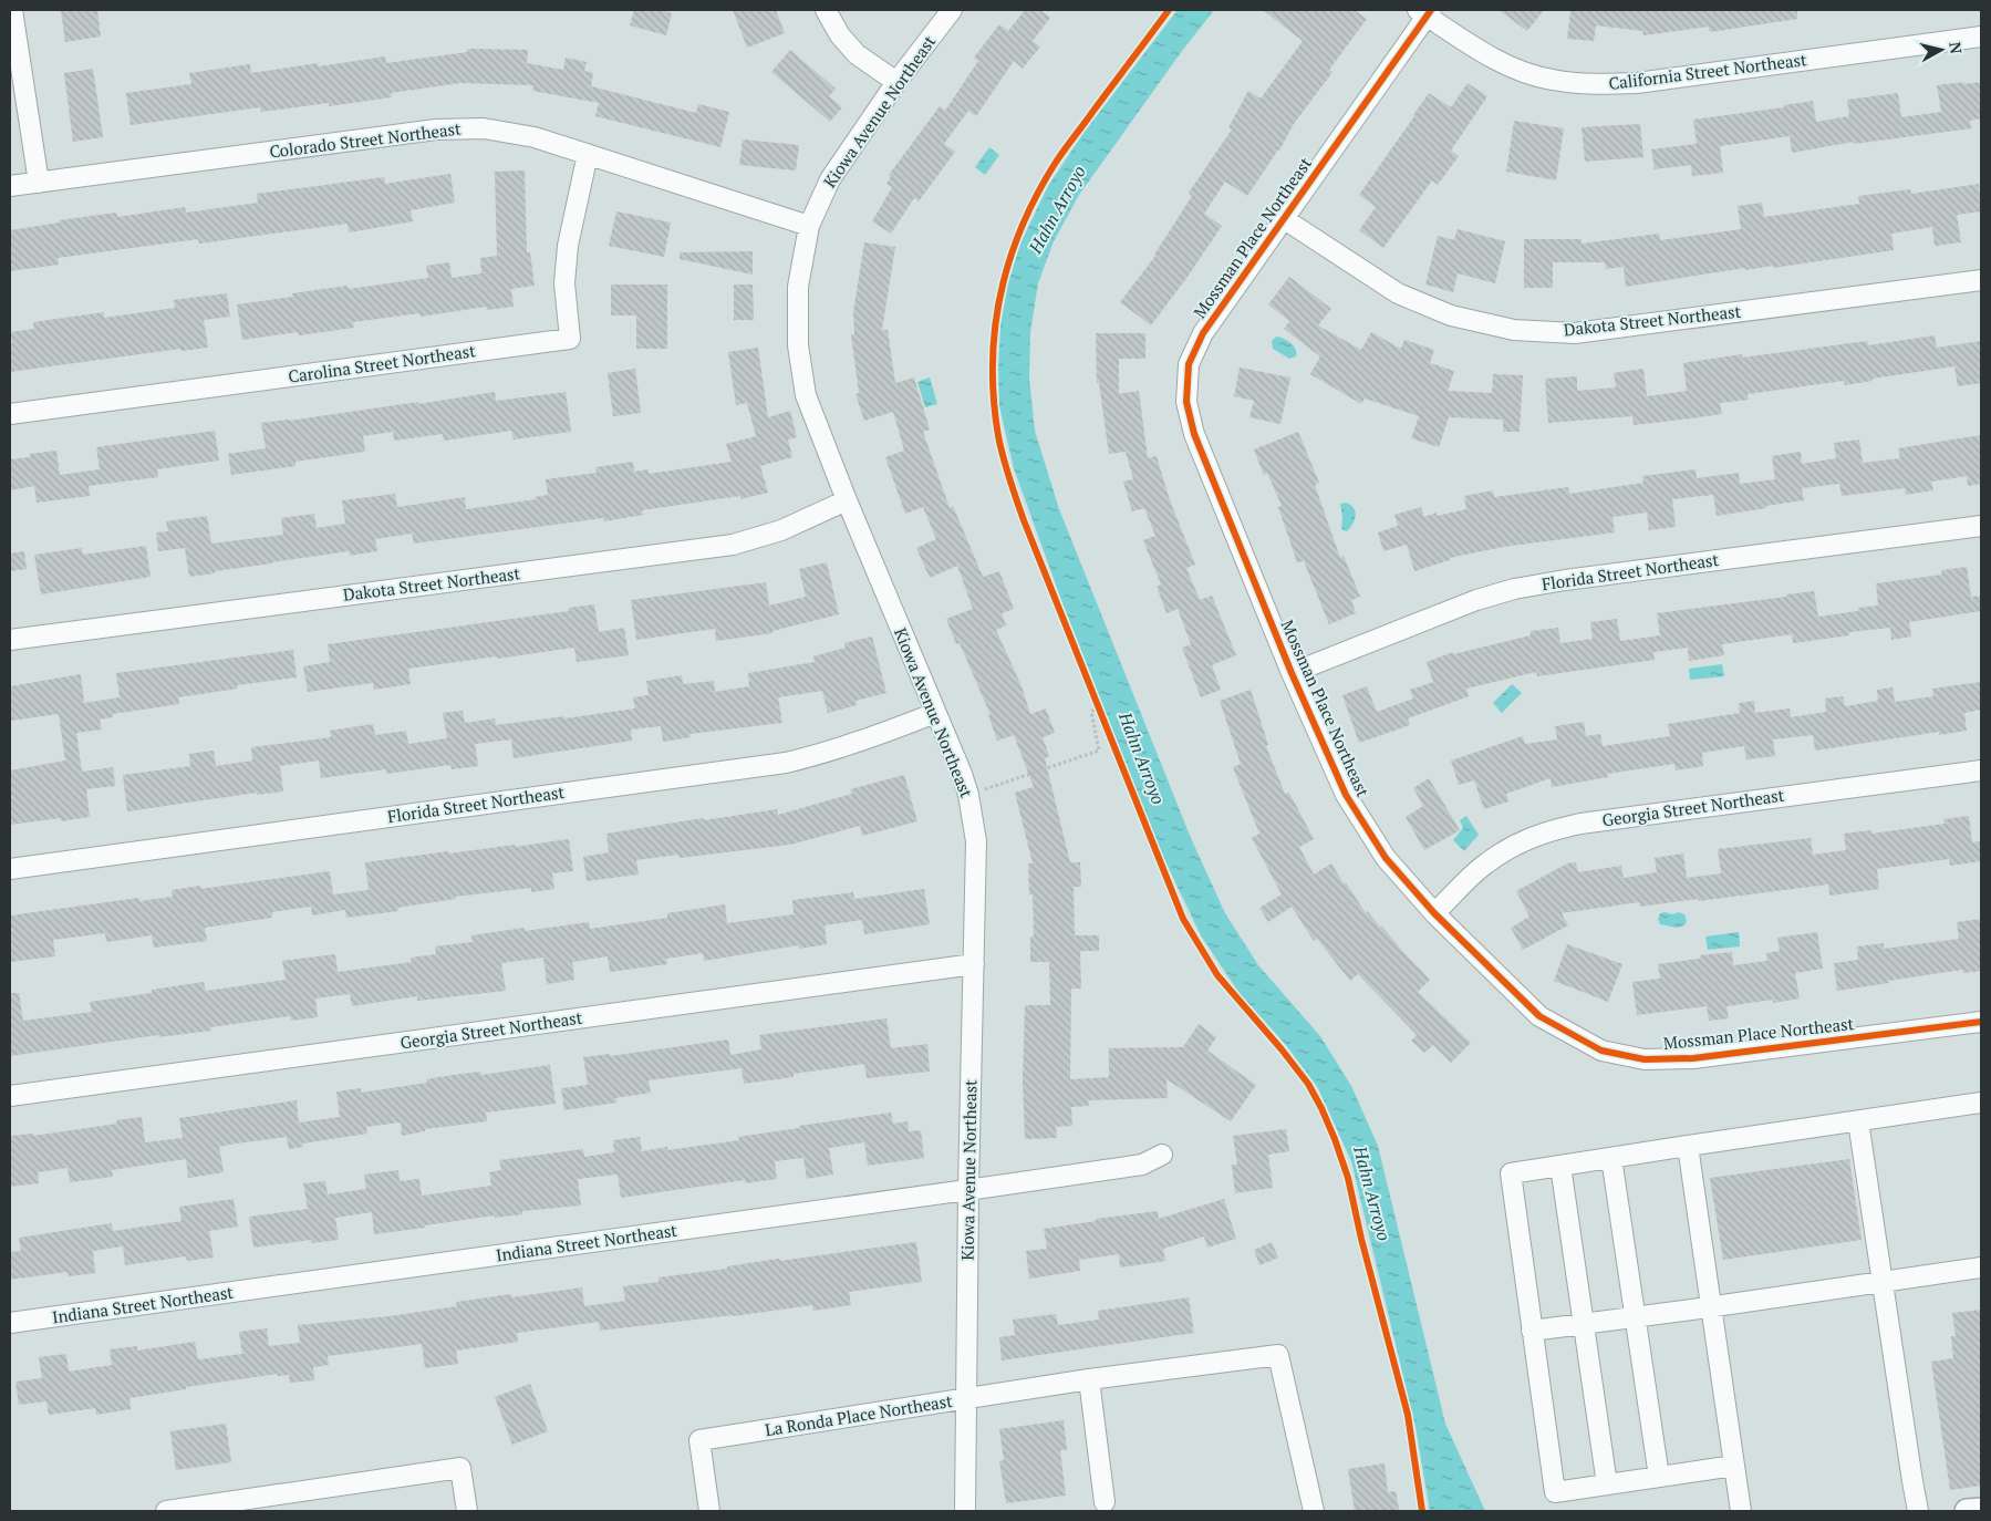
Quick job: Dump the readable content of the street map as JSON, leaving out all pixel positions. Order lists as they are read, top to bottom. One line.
{"streets":{"street":["California Street Northeast","Kiowa Avenue Northeast","Colorado Street Northeast","Mossman Place Northeast","Dakota Street Northeast","Carolina Street Northeast","Florida Street Northeast","Georgia Street Northeast","Indiana Street Northeast","La Ronda Place Northeast"]},"crossings":[["California Street Northeast","Mossman Place Northeast"],["Kiowa Avenue Northeast","Colorado Street Northeast"],["Kiowa Avenue Northeast","Dakota Street Northeast"],["Kiowa Avenue Northeast","Florida Street Northeast"],["Kiowa Avenue Northeast","Georgia Street Northeast"],["Kiowa Avenue Northeast","Indiana Street Northeast"],["Kiowa Avenue Northeast","La Ronda Place Northeast"],["Colorado Street Northeast","Carolina Street Northeast"],["Mossman Place Northeast","Dakota Street Northeast"],["Mossman Place Northeast","Florida Street Northeast"],["Mossman Place Northeast","Georgia Street Northeast"]],"water":["Hahn Arroyo"],"north":"right"}
